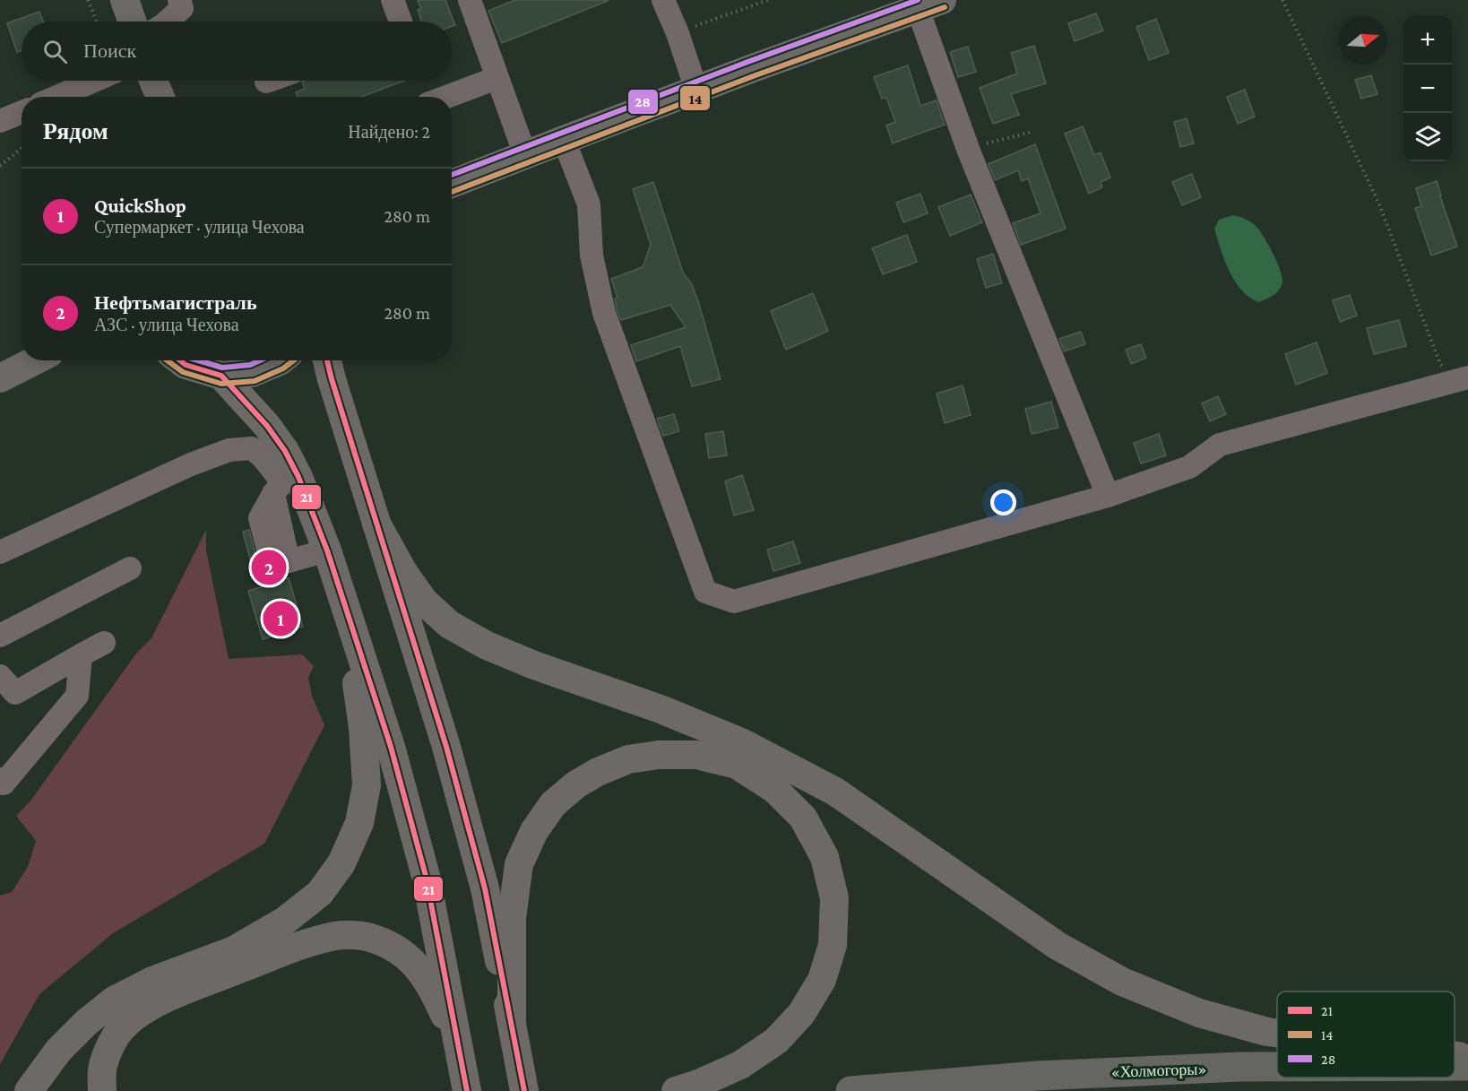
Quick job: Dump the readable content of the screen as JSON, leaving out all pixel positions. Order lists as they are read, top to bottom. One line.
{"streets":{"highway":["«Холмогоры»"]},"lines":["transit line 28","transit line 14","transit line 21"],"legend":["21","14","28"],"north":"right","page":{"map_buttons":["+","−"],"search":"Поиск","heading":["Рядом","Найдено: 2"],"list":[{"mark":"1","name":"QuickShop","note":"Супермаркет · улица Чехова","value":"280 m"},{"mark":"2","name":"Нефтьмагистраль","note":"АЗС · улица Чехова","value":"280 m"}],"pins":["2","1"]}}
